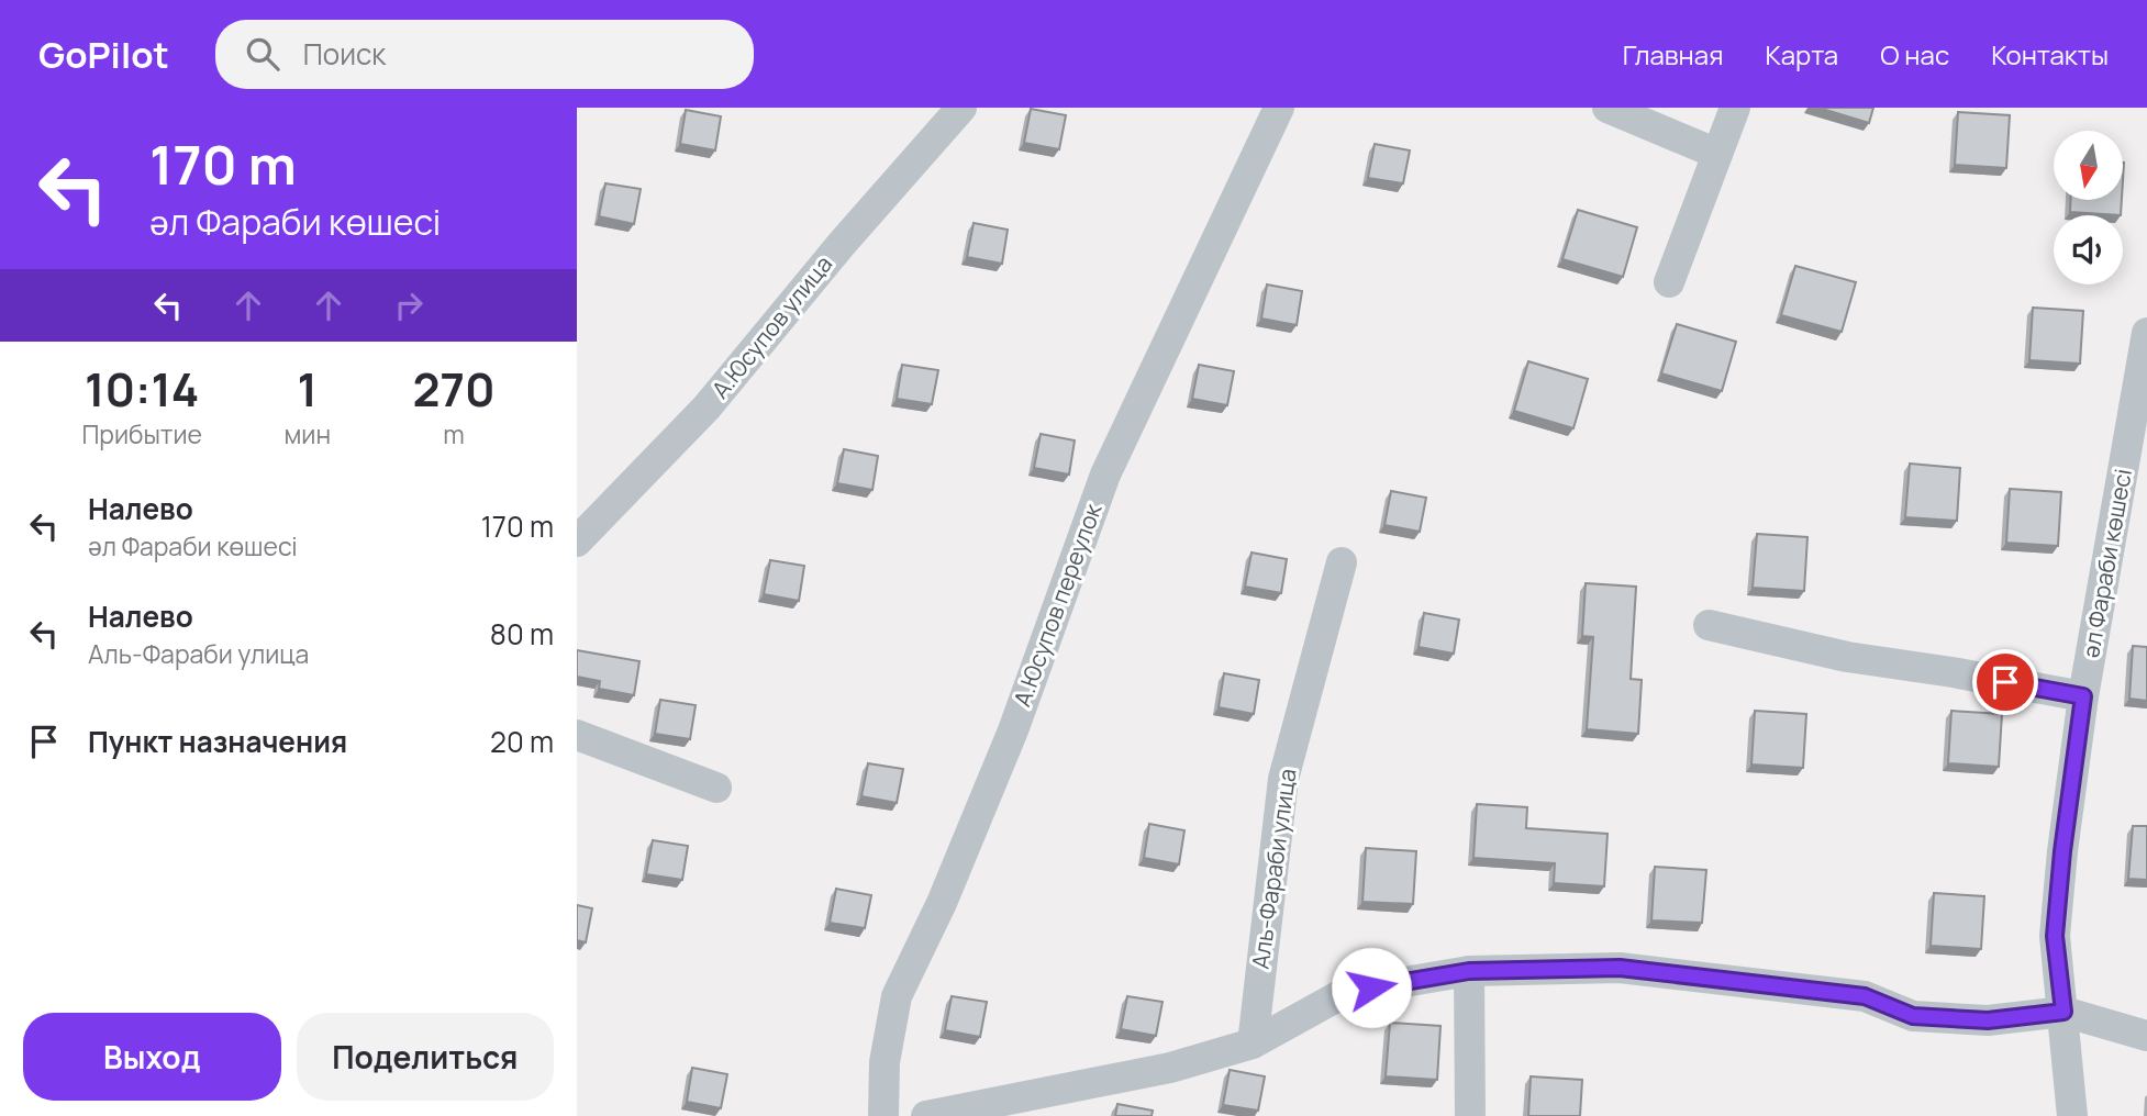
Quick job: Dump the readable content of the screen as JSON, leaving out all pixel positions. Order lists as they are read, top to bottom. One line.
{"streets":{"street":["А.Юсупов улица","әл Фараби көшесі","А.Юсупов переулок","Аль-Фараби улица"]},"north":"bottom","page":{"header":"GoPilot","search":"Поиск","nav":["Главная","Карта","О нас","Контакты"],"turn":["170 m","әл Фараби көшесі"],"eta":["10:14","Прибытие","1","мин","270","m"],"list":[{"name":"Налево","note":"әл Фараби көшесі","value":"170 m"},{"name":"Налево","note":"Аль-Фараби улица","value":"80 m"},{"name":"Пункт назначения","value":"20 m"}],"buttons":["Выход","Поделиться"]}}
